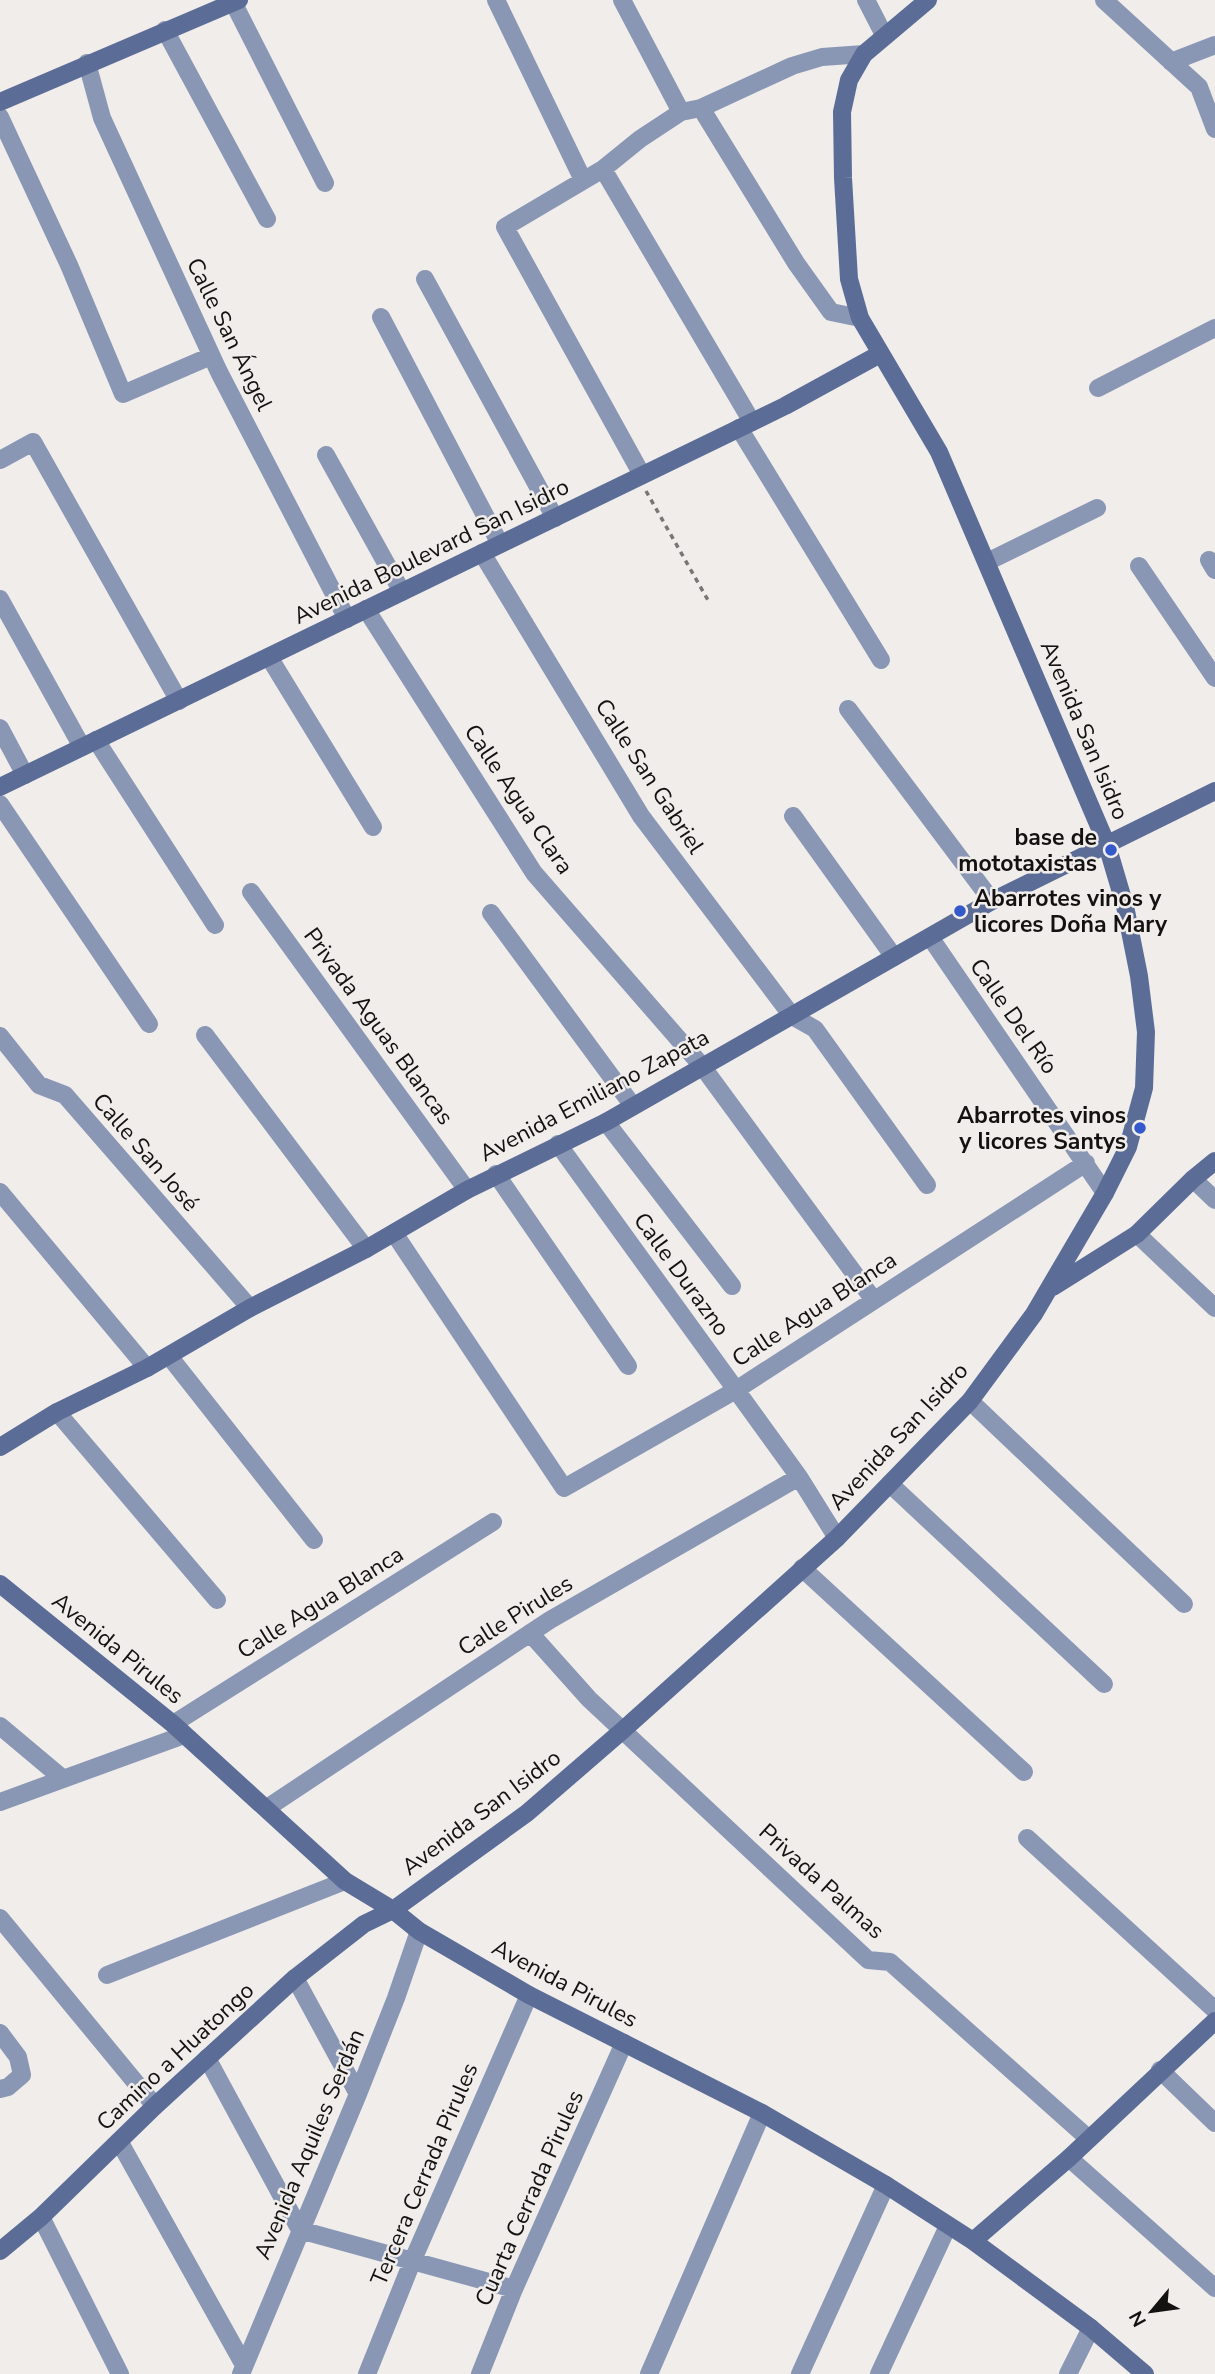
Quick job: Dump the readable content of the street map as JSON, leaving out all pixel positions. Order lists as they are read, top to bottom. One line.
{"streets":{"main road":["Avenida Boulevard San Isidro","Avenida San Isidro","Avenida Emiliano Zapata","Avenida Pirules","Camino a Huatongo"],"street":["Calle San Ángel","Calle San Gabriel","Calle Agua Clara","Calle Del Río","Privada Aguas Blancas","Calle San José","Calle Durazno","Calle Agua Blanca","Calle Pirules","Privada Palmas","Avenida Aquiles Serdán","Tercera Cerrada Pirules","Cuarta Cerrada Pirules"]},"crossings":[["Calle San Ángel","Avenida Boulevard San Isidro"],["Avenida Boulevard San Isidro","Avenida San Isidro"],["Avenida Boulevard San Isidro","Calle San Gabriel"],["Avenida Boulevard San Isidro","Calle Agua Clara"],["Avenida San Isidro","Calle Del Río"],["Avenida San Isidro","Avenida Emiliano Zapata"],["Avenida San Isidro","Calle Durazno"],["Avenida San Isidro","Avenida Pirules"],["Avenida San Isidro","Privada Palmas"],["Avenida San Isidro","Camino a Huatongo"],["Calle San Gabriel","Avenida Emiliano Zapata"],["Calle Agua Clara","Avenida Emiliano Zapata"],["Calle Agua Clara","Calle Agua Blanca"],["Calle Del Río","Avenida Emiliano Zapata"],["Calle Del Río","Calle Agua Blanca"],["Privada Aguas Blancas","Avenida Emiliano Zapata"],["Avenida Emiliano Zapata","Calle San José"],["Avenida Emiliano Zapata","Calle Durazno"],["Avenida Emiliano Zapata","Calle Agua Blanca"],["Calle Durazno","Calle Agua Blanca"],["Calle Durazno","Calle Pirules"],["Calle Agua Blanca","Avenida Pirules"],["Calle Pirules","Avenida Pirules"],["Calle Pirules","Privada Palmas"],["Avenida Pirules","Camino a Huatongo"],["Avenida Pirules","Avenida Aquiles Serdán"],["Avenida Pirules","Tercera Cerrada Pirules"],["Avenida Pirules","Cuarta Cerrada Pirules"]],"places":["base de mototaxistas","Abarrotes vinos y licores Doña Mary","Abarrotes vinos y licores Santys"],"north":"bottom left"}
